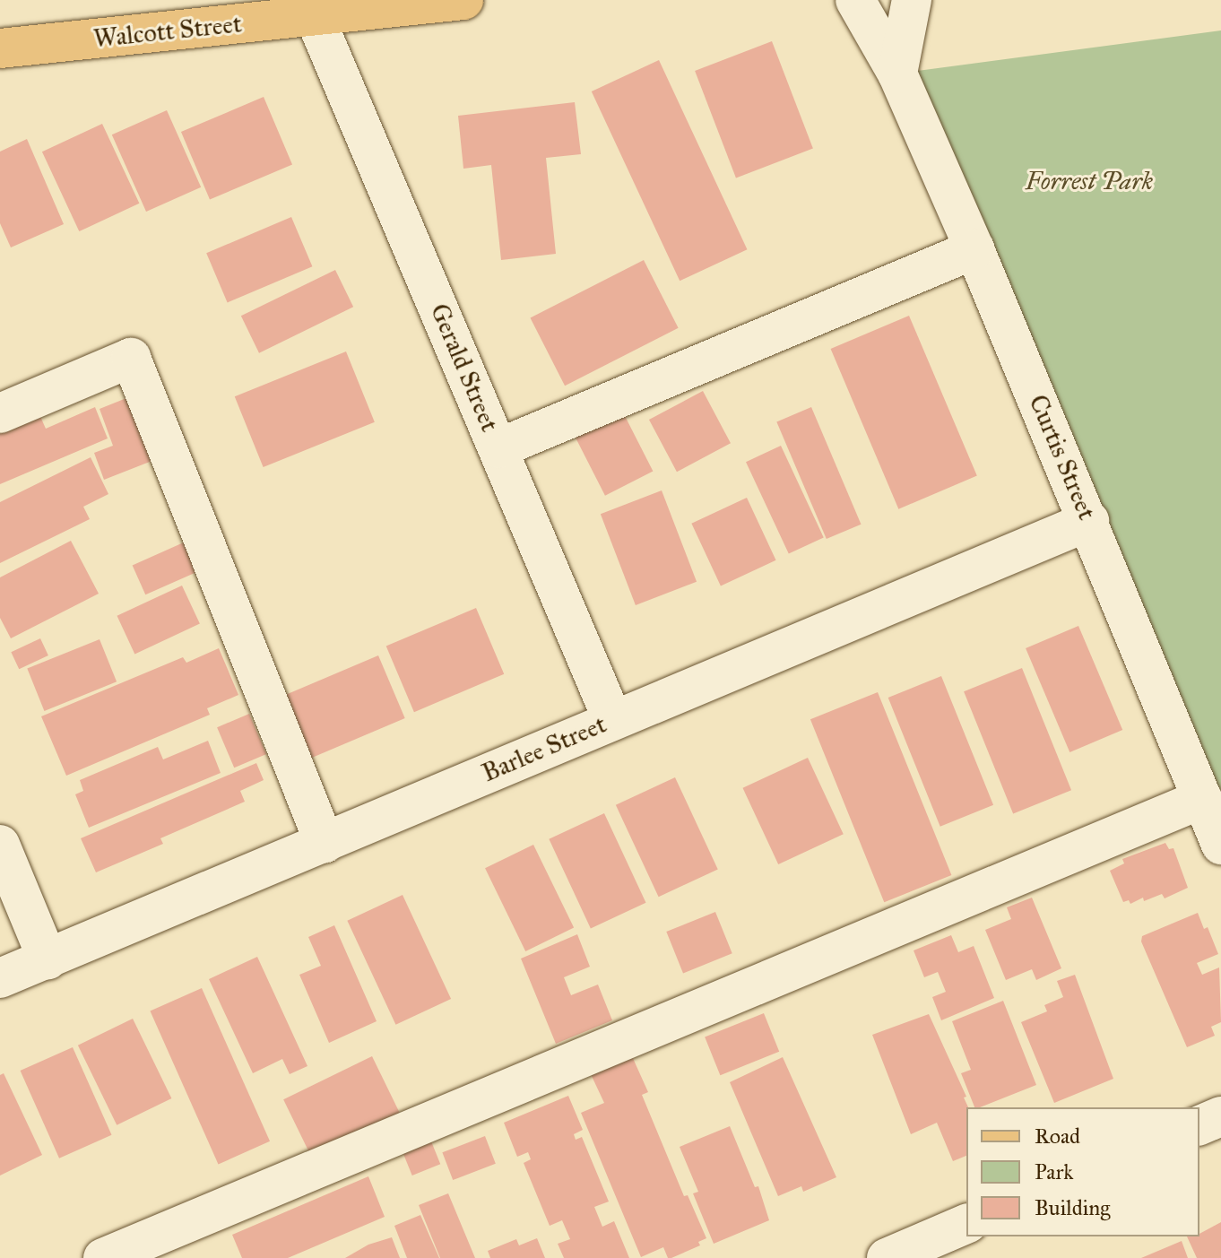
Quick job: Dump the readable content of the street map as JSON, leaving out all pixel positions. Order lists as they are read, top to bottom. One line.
{"streets":{"main road":["Walcott Street"],"street":["Gerald Street","Curtis Street","Barlee Street"]},"crossings":[["Walcott Street","Gerald Street"],["Gerald Street","Barlee Street"],["Curtis Street","Barlee Street"]],"parks":["Forrest Park"],"legend":["Road","Park","Building"]}
